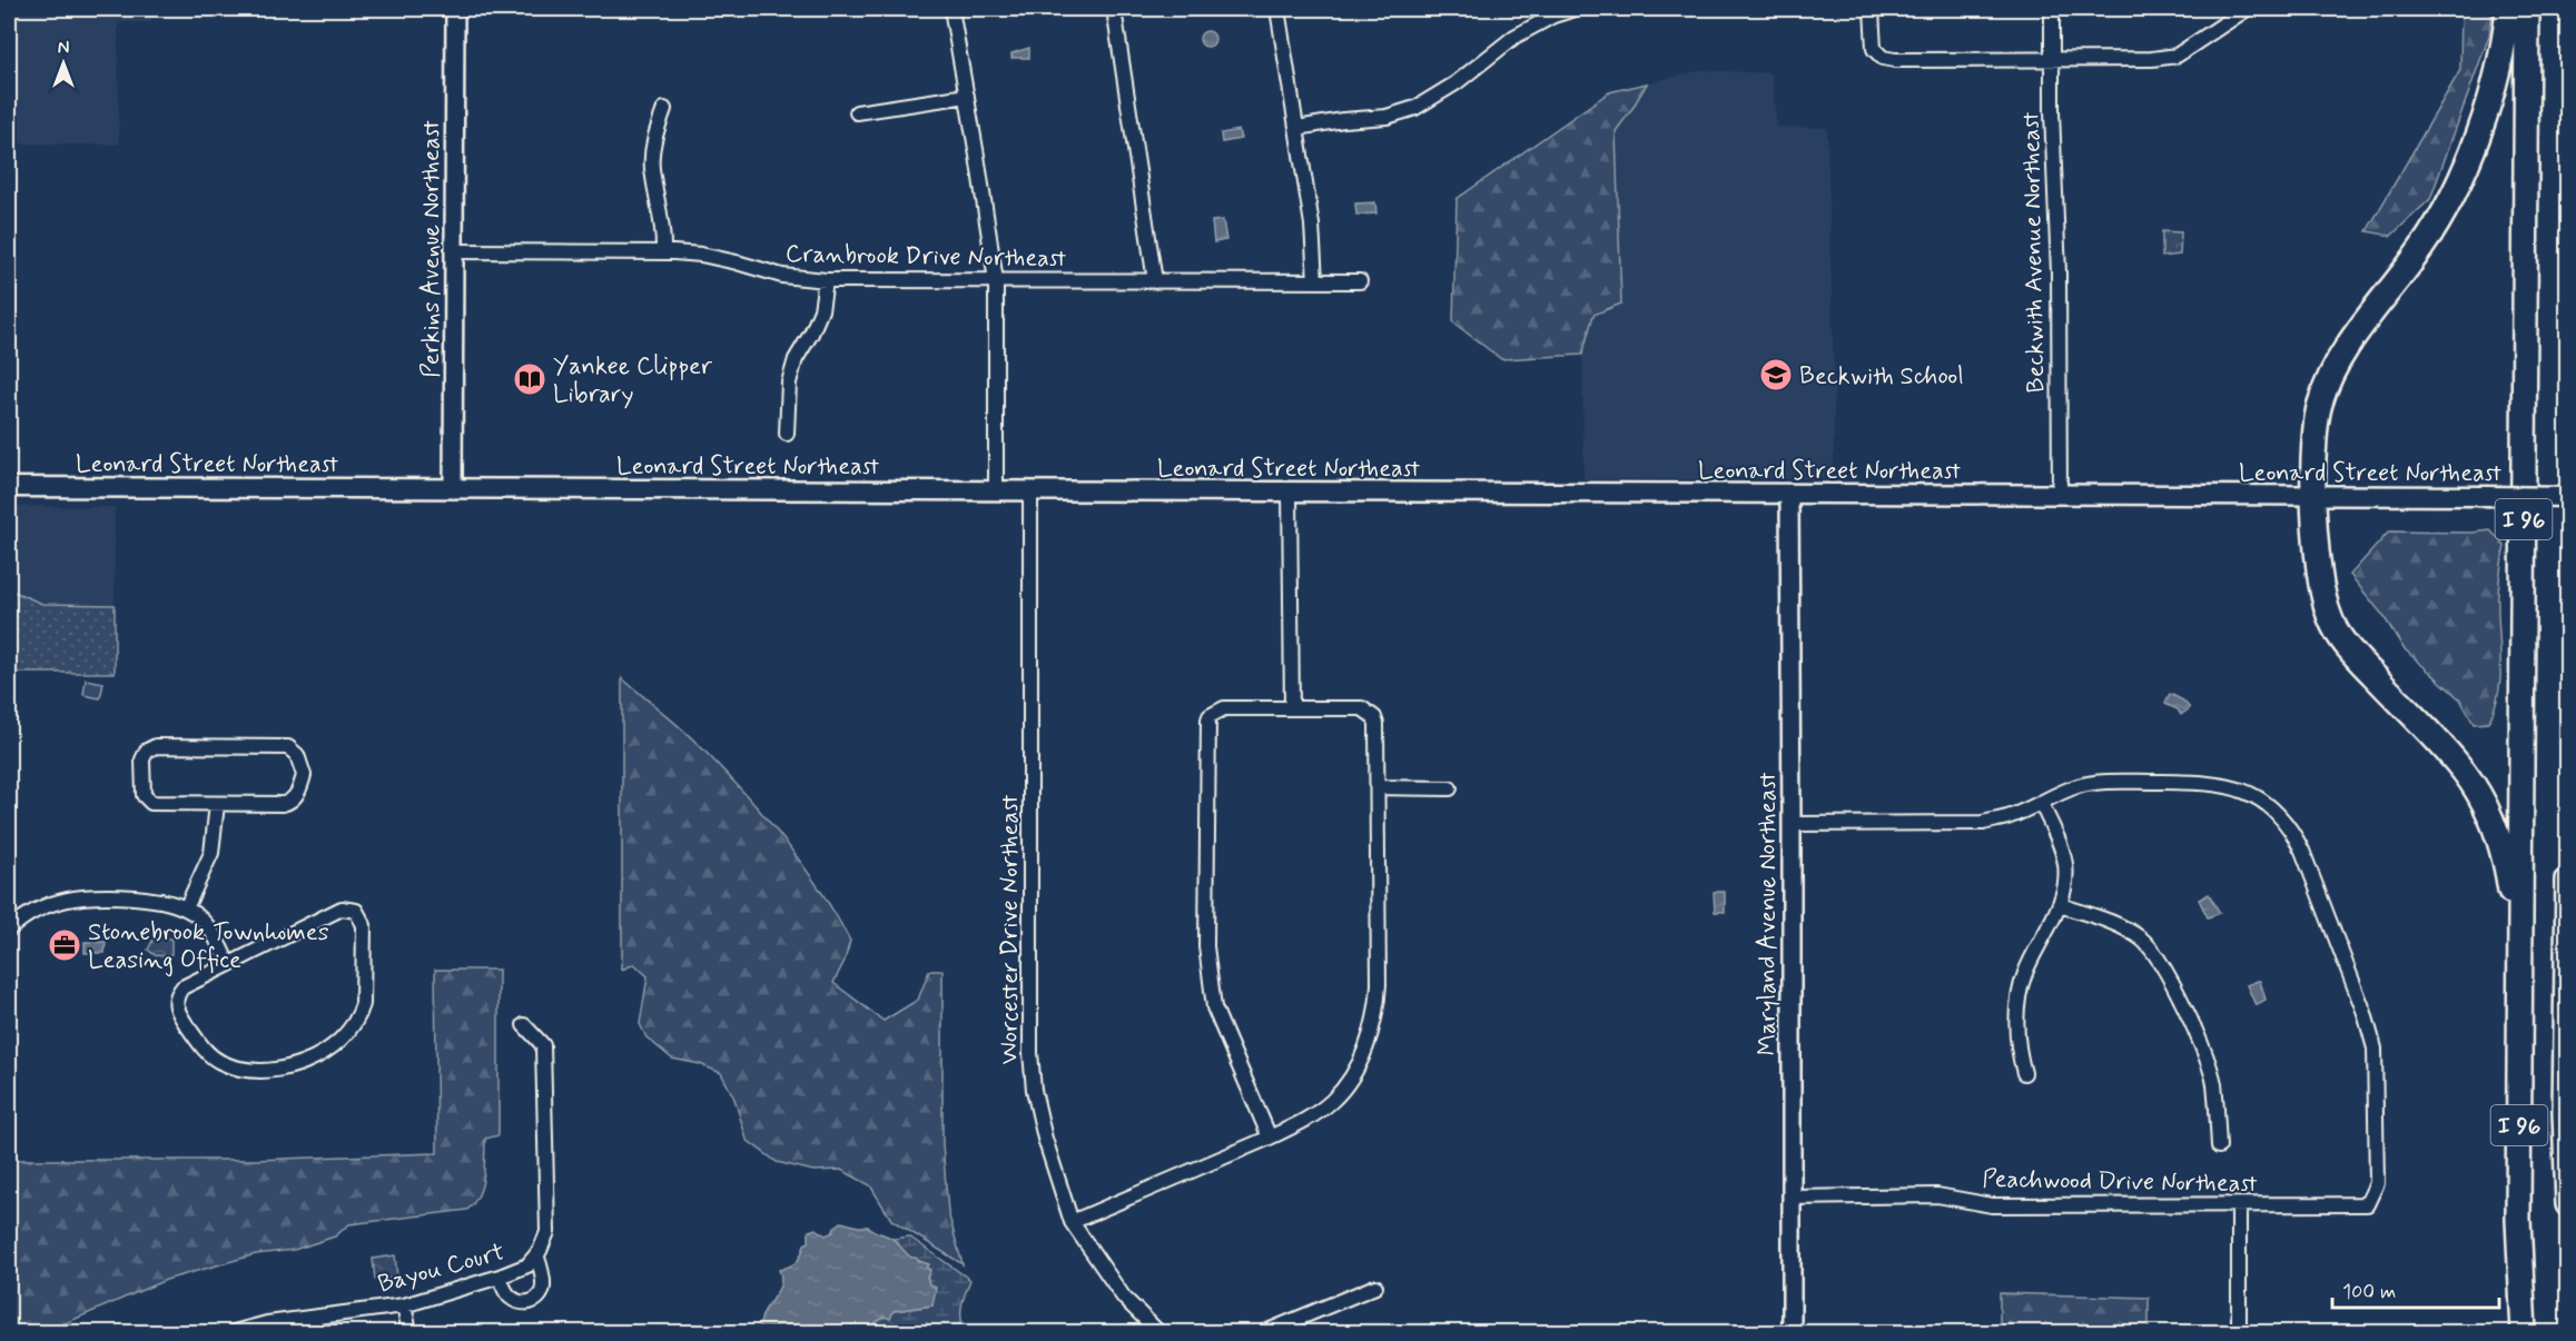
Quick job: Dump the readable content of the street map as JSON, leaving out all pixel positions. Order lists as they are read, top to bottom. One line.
{"streets":{"highway":["I 96"],"main road":["Leonard Street Northeast"],"street":["Perkins Avenue Northeast","Beckwith Avenue Northeast","Cranbrook Drive Northeast","Maryland Avenue Northeast","Worcester Drive Northeast","Peachwood Drive Northeast","Bayou Court"]},"crossings":[["Perkins Avenue Northeast","Cranbrook Drive Northeast"],["Perkins Avenue Northeast","Leonard Street Northeast"],["Beckwith Avenue Northeast","Leonard Street Northeast"],["Leonard Street Northeast","Maryland Avenue Northeast"],["Leonard Street Northeast","Worcester Drive Northeast"],["Maryland Avenue Northeast","Peachwood Drive Northeast"]],"places":{"school or university":["Beckwith School"],"library":["Yankee Clipper Library"],"office":["Stonebrook Townhomes Leasing Office"]},"scale_bar":"100 m","north":"top"}
